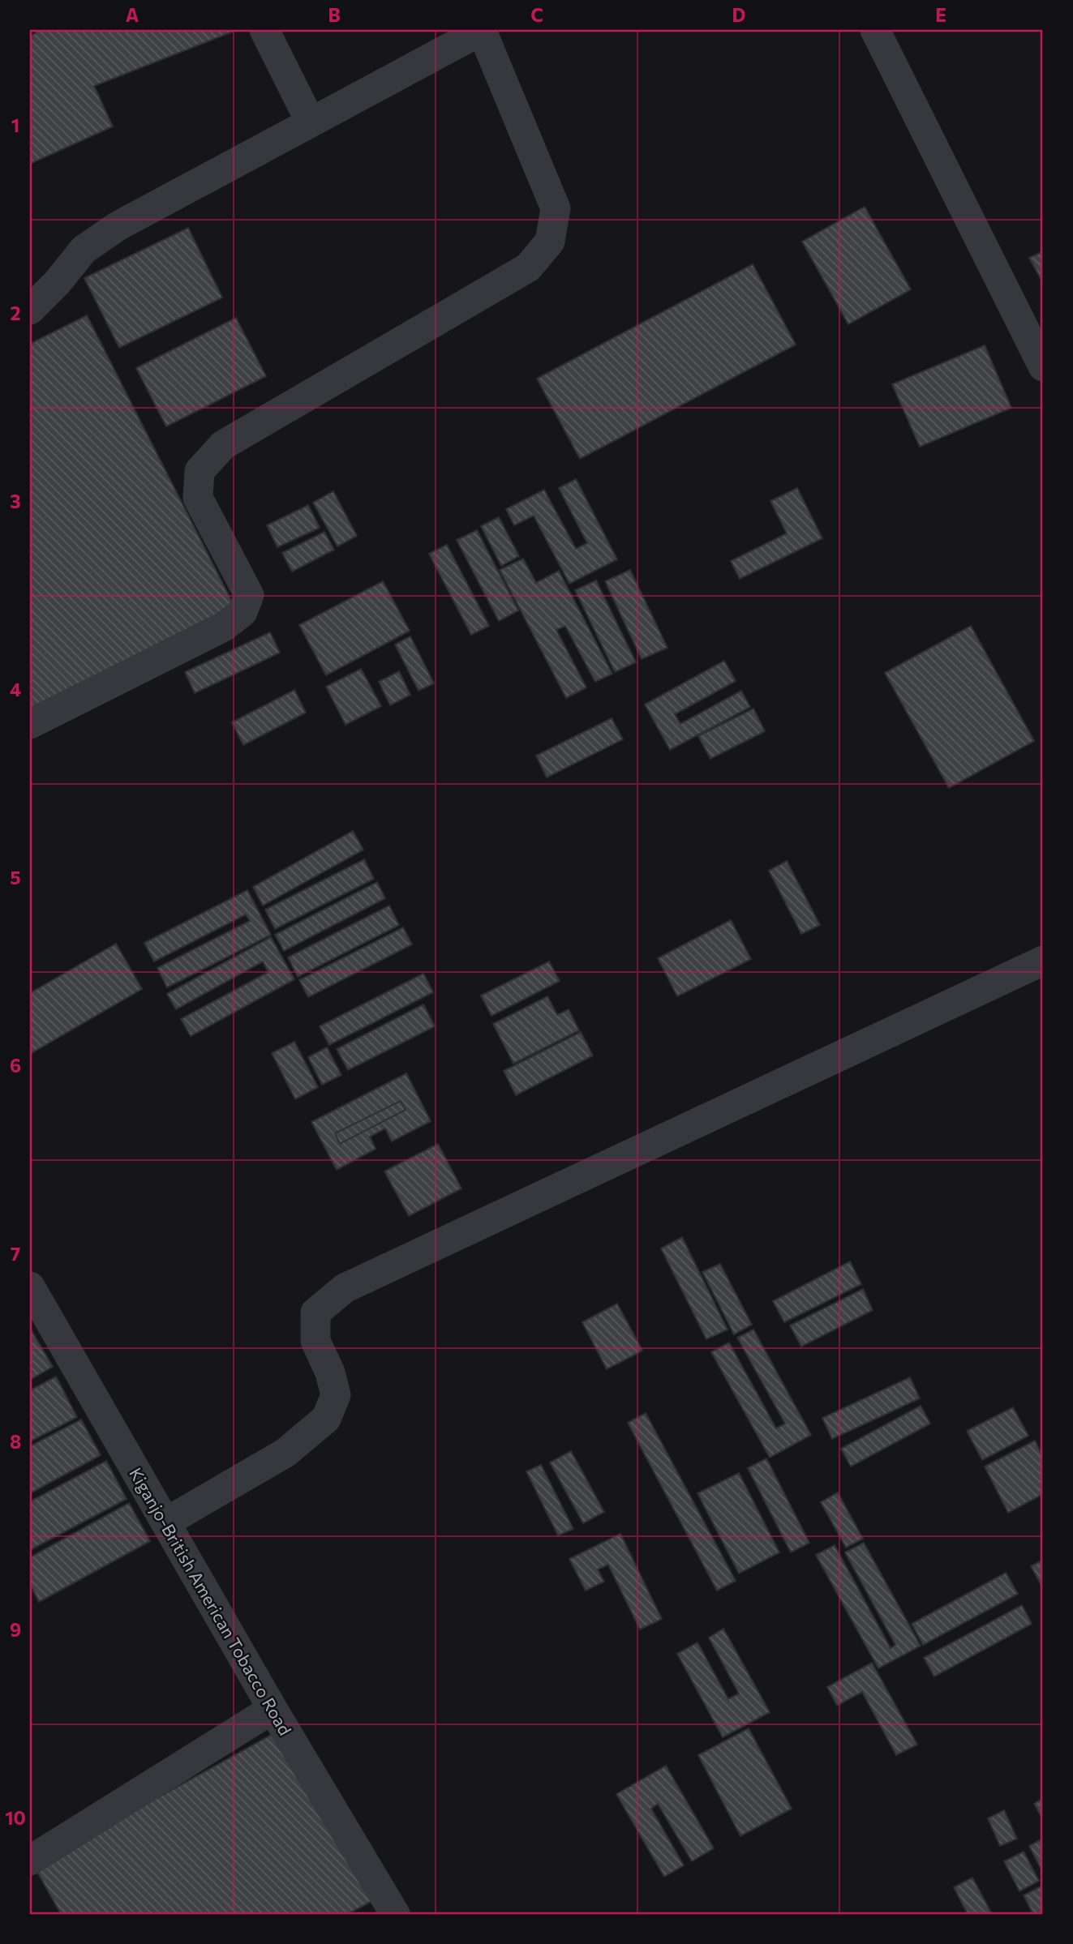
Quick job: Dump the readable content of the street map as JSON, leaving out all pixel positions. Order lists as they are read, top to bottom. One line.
{"streets":{"street":["Kiganjo-British American Tobacco Road"]},"grid":{"columns":["A","B","C","D","E"],"rows":["1","2","3","4","5","6","7","8","9","10"]}}
